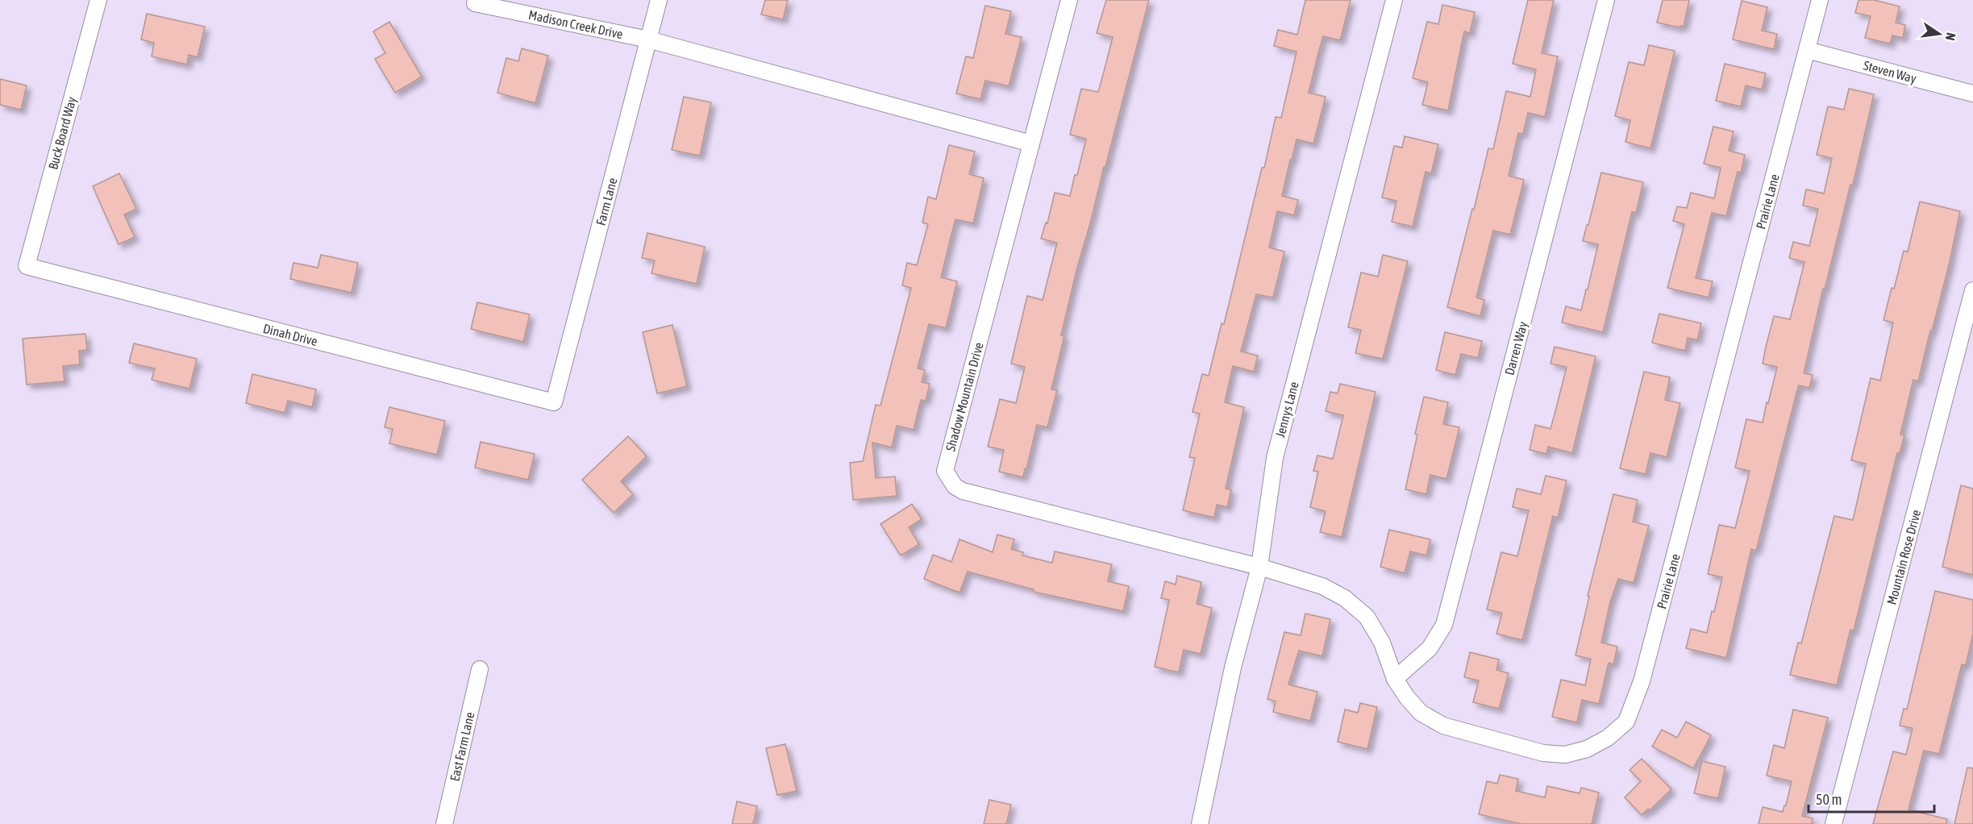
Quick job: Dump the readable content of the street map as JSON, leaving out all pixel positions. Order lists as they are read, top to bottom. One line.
{"streets":{"street":["Madison Creek Drive","Steven Way","Buck Board Way","Farm Lane","Prairie Lane","Dinah Drive","Darren Way","Shadow Mountain Drive","Jennys Lane","Mountain Rose Drive","East Farm Lane"]},"crossings":[["Madison Creek Drive","Farm Lane"],["Madison Creek Drive","Shadow Mountain Drive"],["Steven Way","Prairie Lane"],["Buck Board Way","Dinah Drive"],["Farm Lane","Dinah Drive"],["Prairie Lane","Darren Way"],["Prairie Lane","Shadow Mountain Drive"],["Prairie Lane","Jennys Lane"],["Shadow Mountain Drive","Jennys Lane"]],"scale_bar":"50 m","north":"right"}
